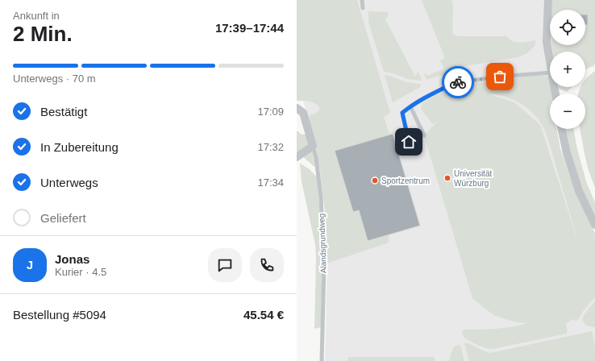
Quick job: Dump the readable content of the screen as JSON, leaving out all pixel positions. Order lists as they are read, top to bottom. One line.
{"streets":{"lane":["Alandsgrundweg"]},"places":["Universität Würzburg","Sportzentrum"],"page":{"heading":["2 Min.","Ankunft in","17:39–17:44"],"panel":["Jonas","Kurier · 4.5","Bestellung #5094","45.54 €"],"map_buttons":["+","−"],"bar":"Unterwegs · 70 m","list":[["Bestätigt","17:09"],["In Zubereitung","17:32"],["Unterwegs","17:34"],"Geliefert"],"round":"J"}}
